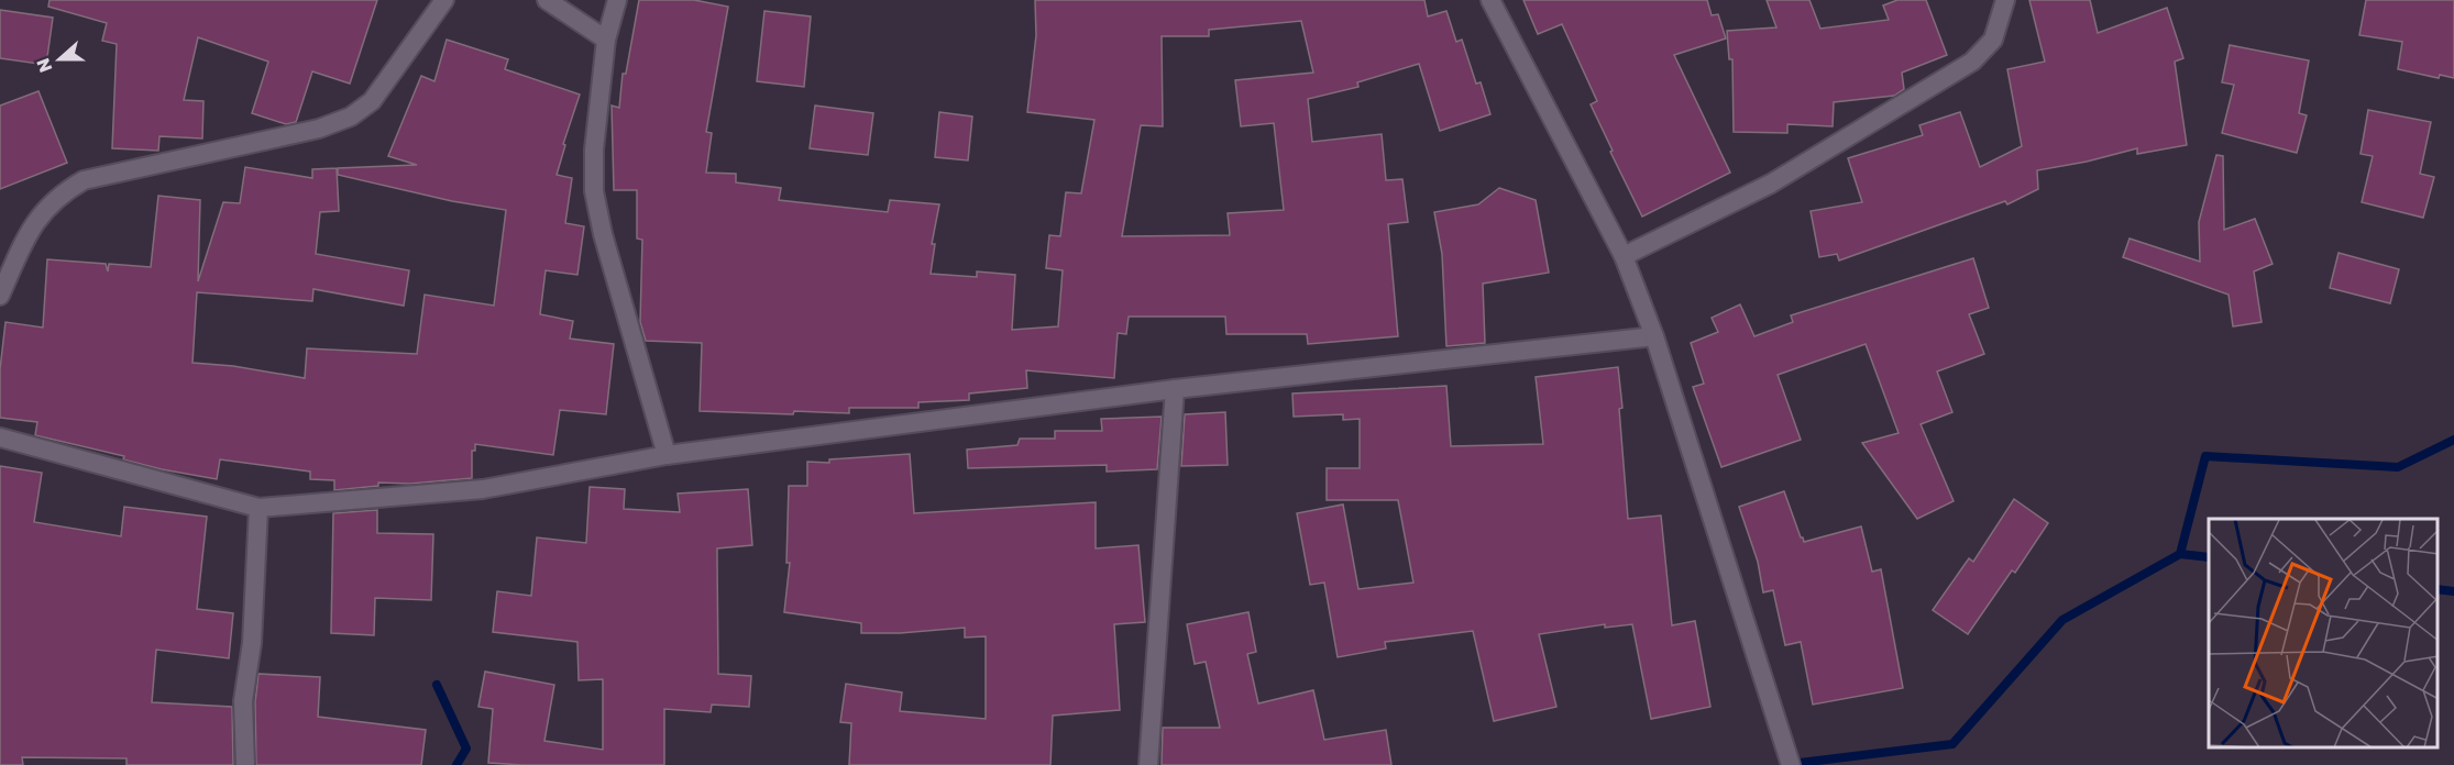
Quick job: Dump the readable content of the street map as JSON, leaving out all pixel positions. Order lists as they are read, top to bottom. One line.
{"north":"left"}
